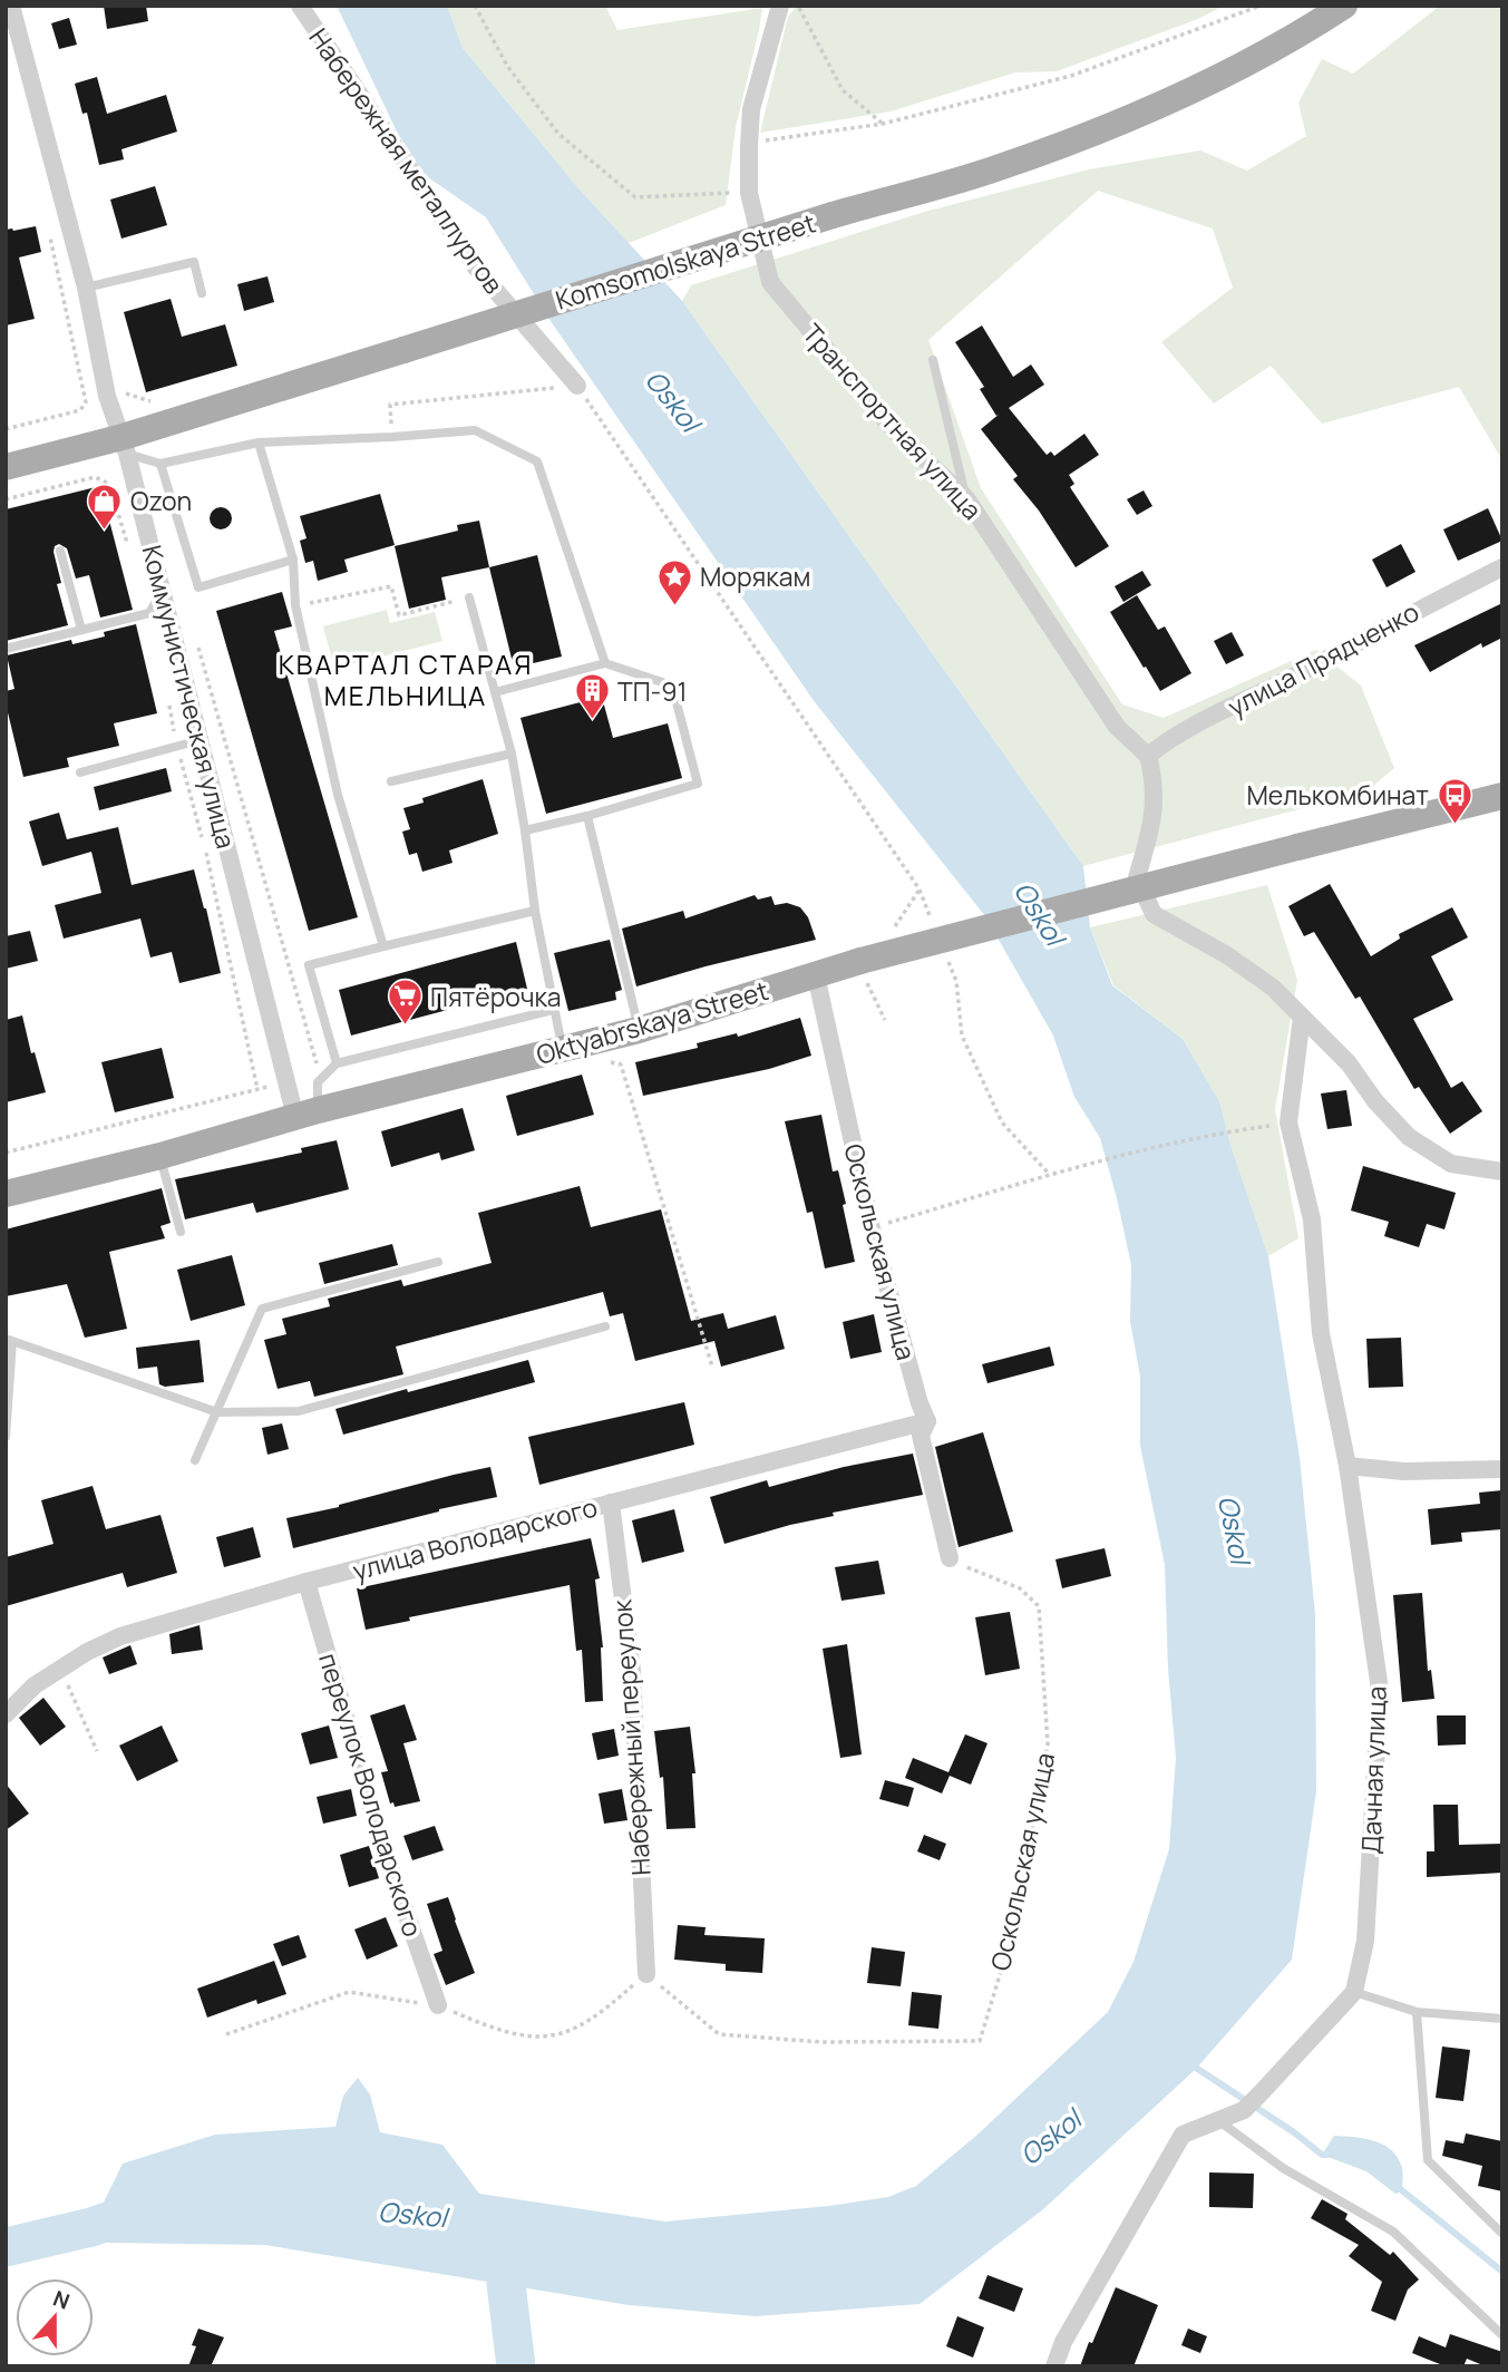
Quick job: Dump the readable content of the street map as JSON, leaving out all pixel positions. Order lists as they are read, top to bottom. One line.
{"streets":{"main road":["Komsomolskaya Street","Oktyabrskaya Street"],"street":["Набережная металлургов","Транспортная улица","улица Прядченко","Коммунистическая улица","Оскольская улица","улица Володарского","Набережный переулок","Дачная улица","переулок Володарского"]},"crossings":[["Komsomolskaya Street","Коммунистическая улица"],["Транспортная улица","улица Прядченко"],["Коммунистическая улица","Oktyabrskaya Street"],["Oktyabrskaya Street","Оскольская улица"],["Оскольская улица","улица Володарского"],["Оскольская улица","Набережный переулок"],["улица Володарского","Набережный переулок"],["улица Володарского","переулок Володарского"]],"districts":["КВАРТАЛ СТАРАЯ МЕЛЬНИЦА"],"water":["Oskol"],"places":{"shop":["Ozon"],"place":["Морякам"],"building":["ТП-91"],"bus stop":["Мелькомбинат"],"supermarket":["Пятёрочка"]},"north":"top"}
